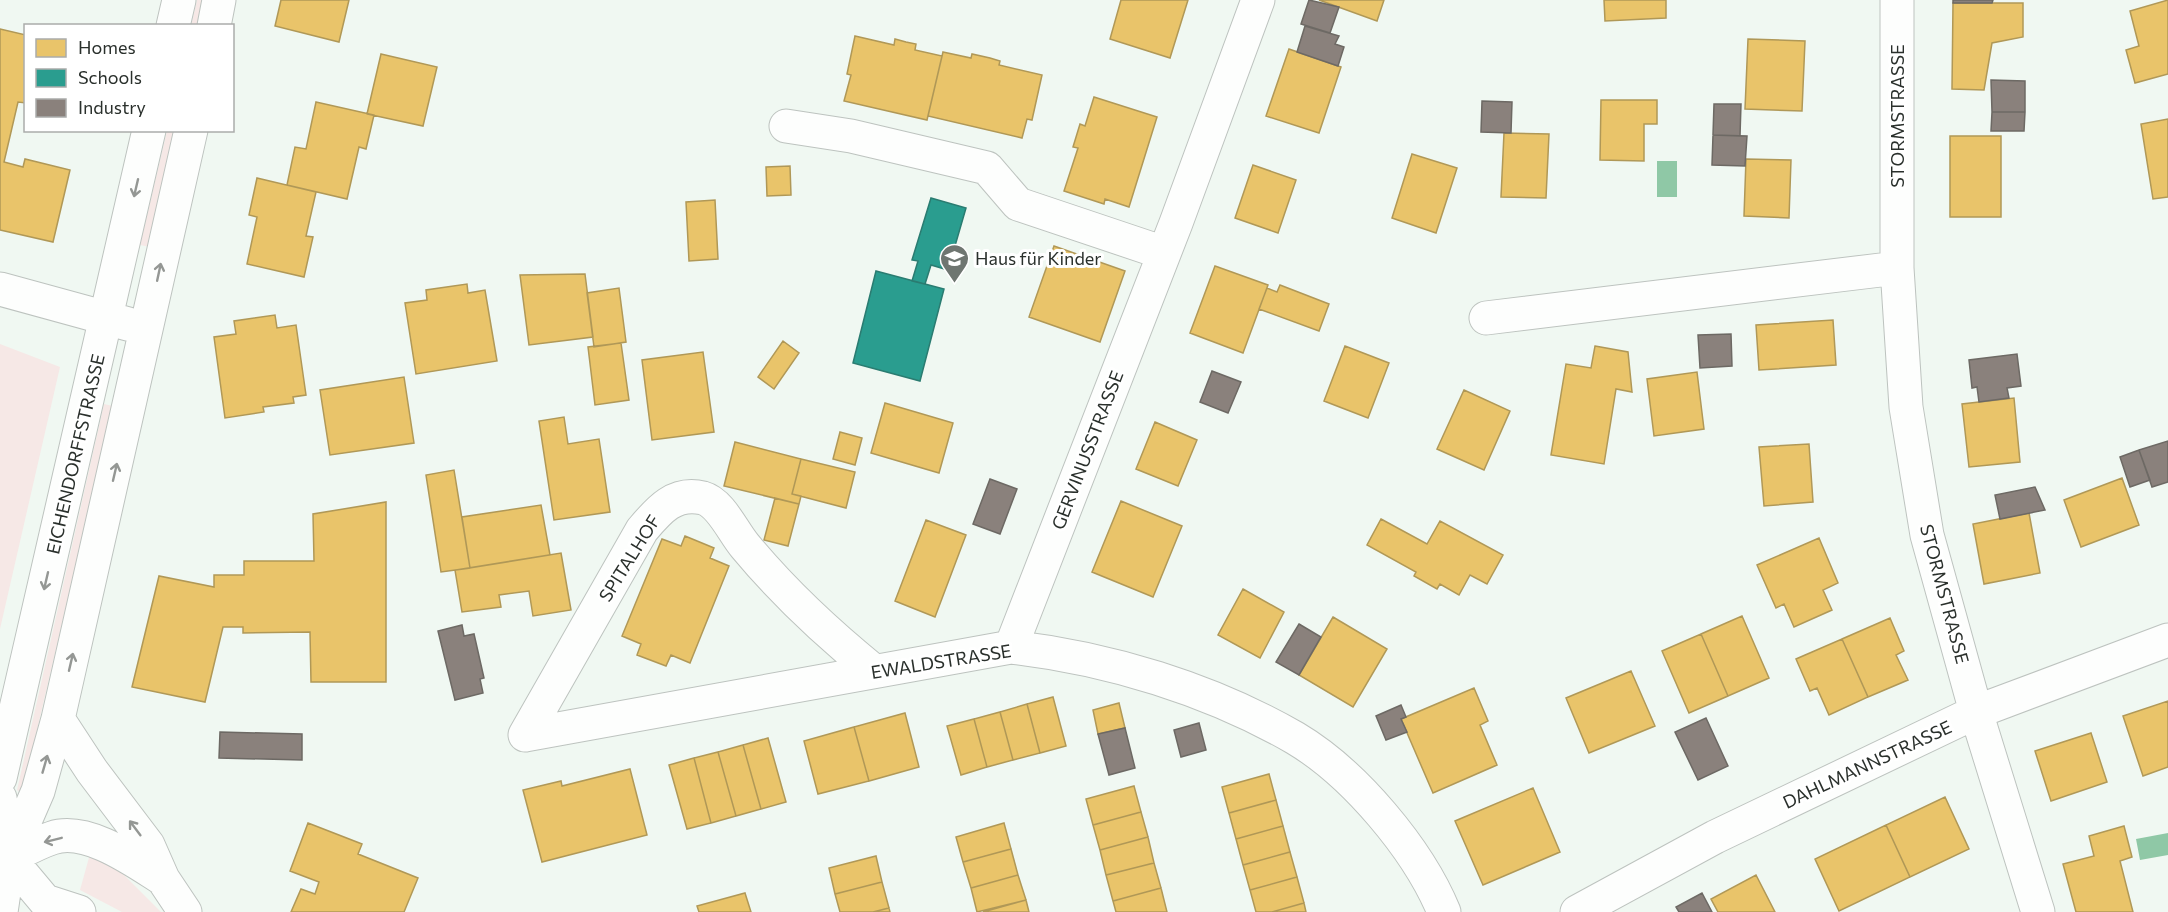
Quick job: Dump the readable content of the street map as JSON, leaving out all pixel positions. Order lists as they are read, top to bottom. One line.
{"streets":{"street":["STORMSTRASSE","GERVINUSSTRASSE","EICHENDORFFSTRASSE","SPITALHOF","EWALDSTRASSE","DAHLMANNSTRASSE"]},"crossings":[["STORMSTRASSE","DAHLMANNSTRASSE"],["GERVINUSSTRASSE","EWALDSTRASSE"],["SPITALHOF","EWALDSTRASSE"]],"places":{"school or university":["Haus für Kinder"]},"legend":["Homes","Schools","Industry"]}
